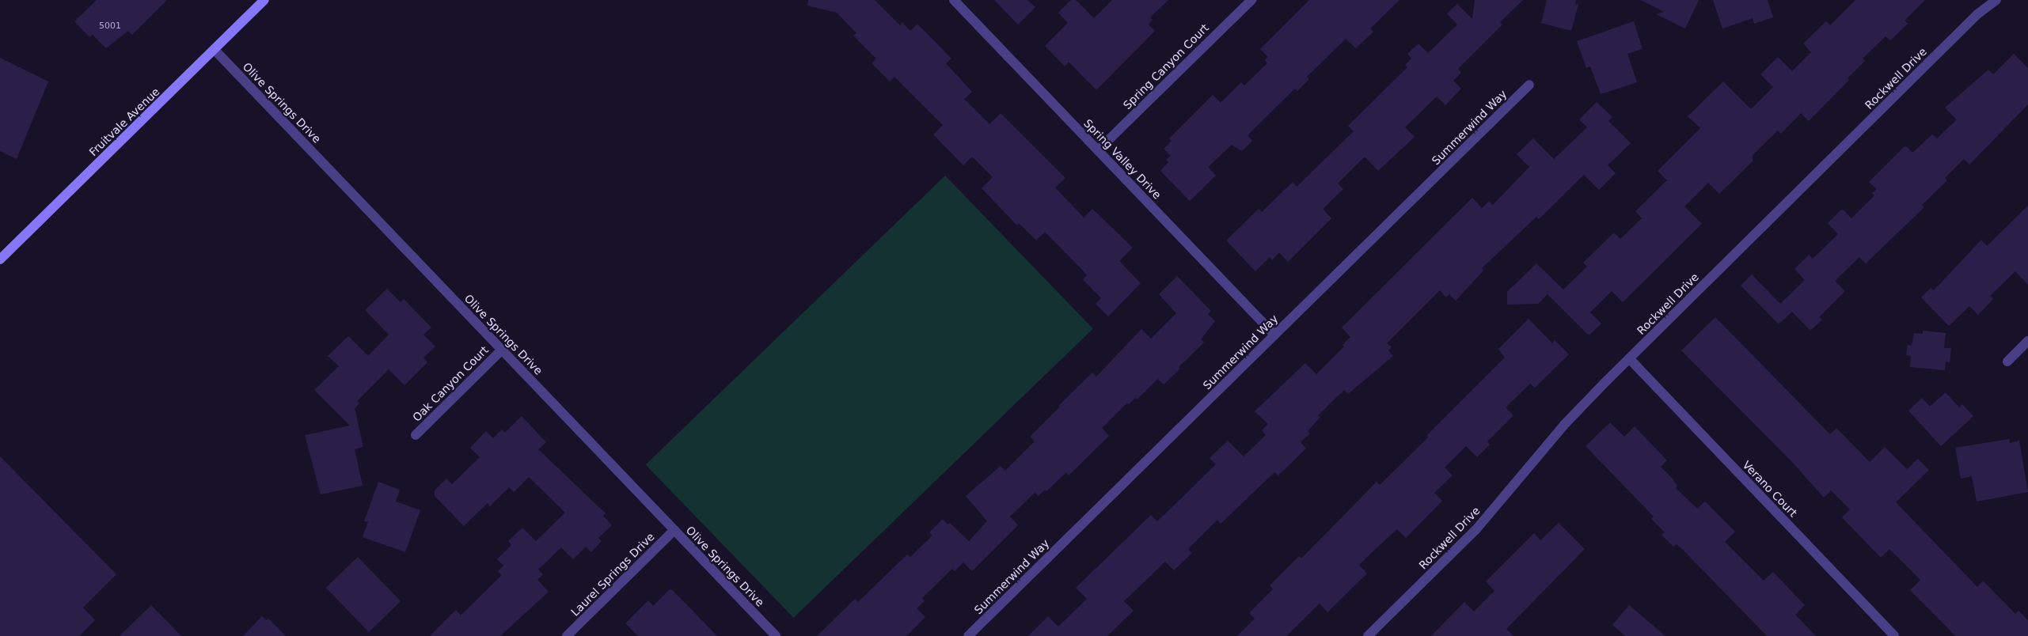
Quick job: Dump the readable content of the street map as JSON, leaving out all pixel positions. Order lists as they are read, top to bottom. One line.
{"streets":{"main road":["Fruitvale Avenue"],"street":["Spring Canyon Court","Rockwell Drive","Olive Springs Drive","Summerwind Way","Spring Valley Drive","Oak Canyon Court","Verano Court","Laurel Springs Drive"]},"crossings":[["Spring Canyon Court","Spring Valley Drive"],["Rockwell Drive","Verano Court"],["Olive Springs Drive","Fruitvale Avenue"],["Olive Springs Drive","Oak Canyon Court"],["Olive Springs Drive","Laurel Springs Drive"],["Summerwind Way","Spring Valley Drive"]],"house_numbers":["5001"]}
